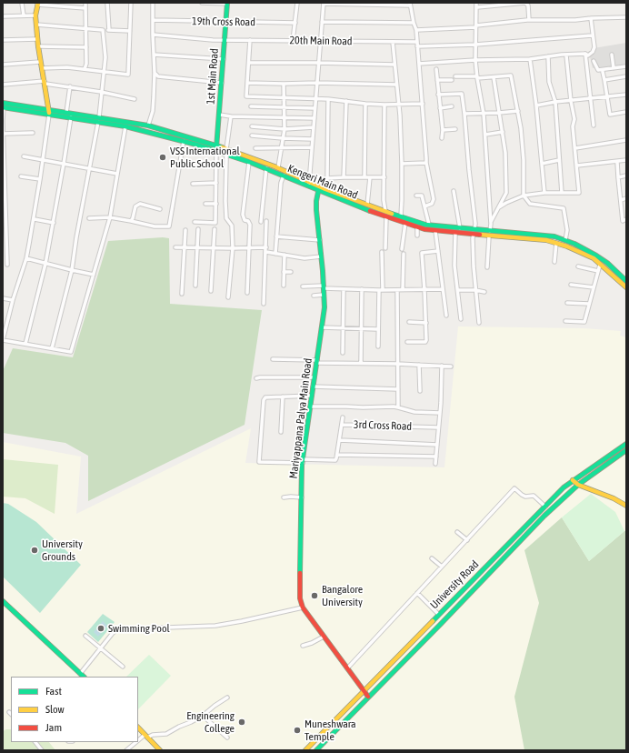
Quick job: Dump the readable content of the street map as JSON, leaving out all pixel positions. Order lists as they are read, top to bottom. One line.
{"streets":{"main road":["1st Main Road","Kengeri Main Road","Mariyappana Palya Main Road","University Road"],"street":["19th Cross Road","20th Main Road","3rd Cross Road"]},"crossings":[["19th Cross Road","1st Main Road"],["20th Main Road","1st Main Road"],["1st Main Road","Kengeri Main Road"],["Kengeri Main Road","Mariyappana Palya Main Road"],["Mariyappana Palya Main Road","University Road"]],"places":["VSS International Public School","University Grounds","Bangalore University","Swimming Pool","Engineering College","Muneshwara Temple"],"legend":["Fast","Slow","Jam"]}
